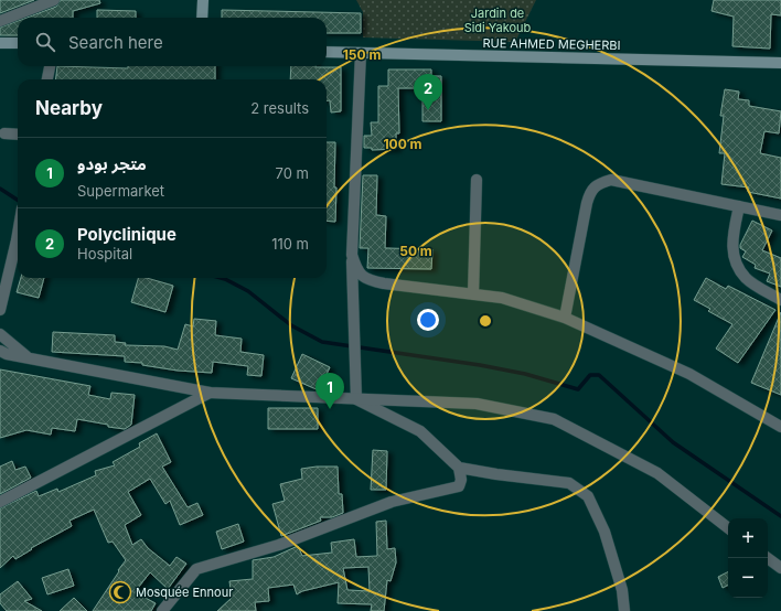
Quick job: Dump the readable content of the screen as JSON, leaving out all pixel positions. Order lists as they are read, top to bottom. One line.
{"streets":{"main road":["RUE AHMED MEGHERBI"]},"parks":["Jardin de Sidi Yakoub"],"places":{"mosque":["Mosquée Ennour"]},"page":{"search":"Search here","pins":["2","1"],"heading":["Nearby","2 results"],"list":[{"mark":"1","name":"متجر بودو","note":"Supermarket","value":"70 m"},{"mark":"2","name":"Polyclinique","note":"Hospital","value":"110 m"}],"map_buttons":["+","−"]},"rings":["150 m","100 m","50 m"]}
